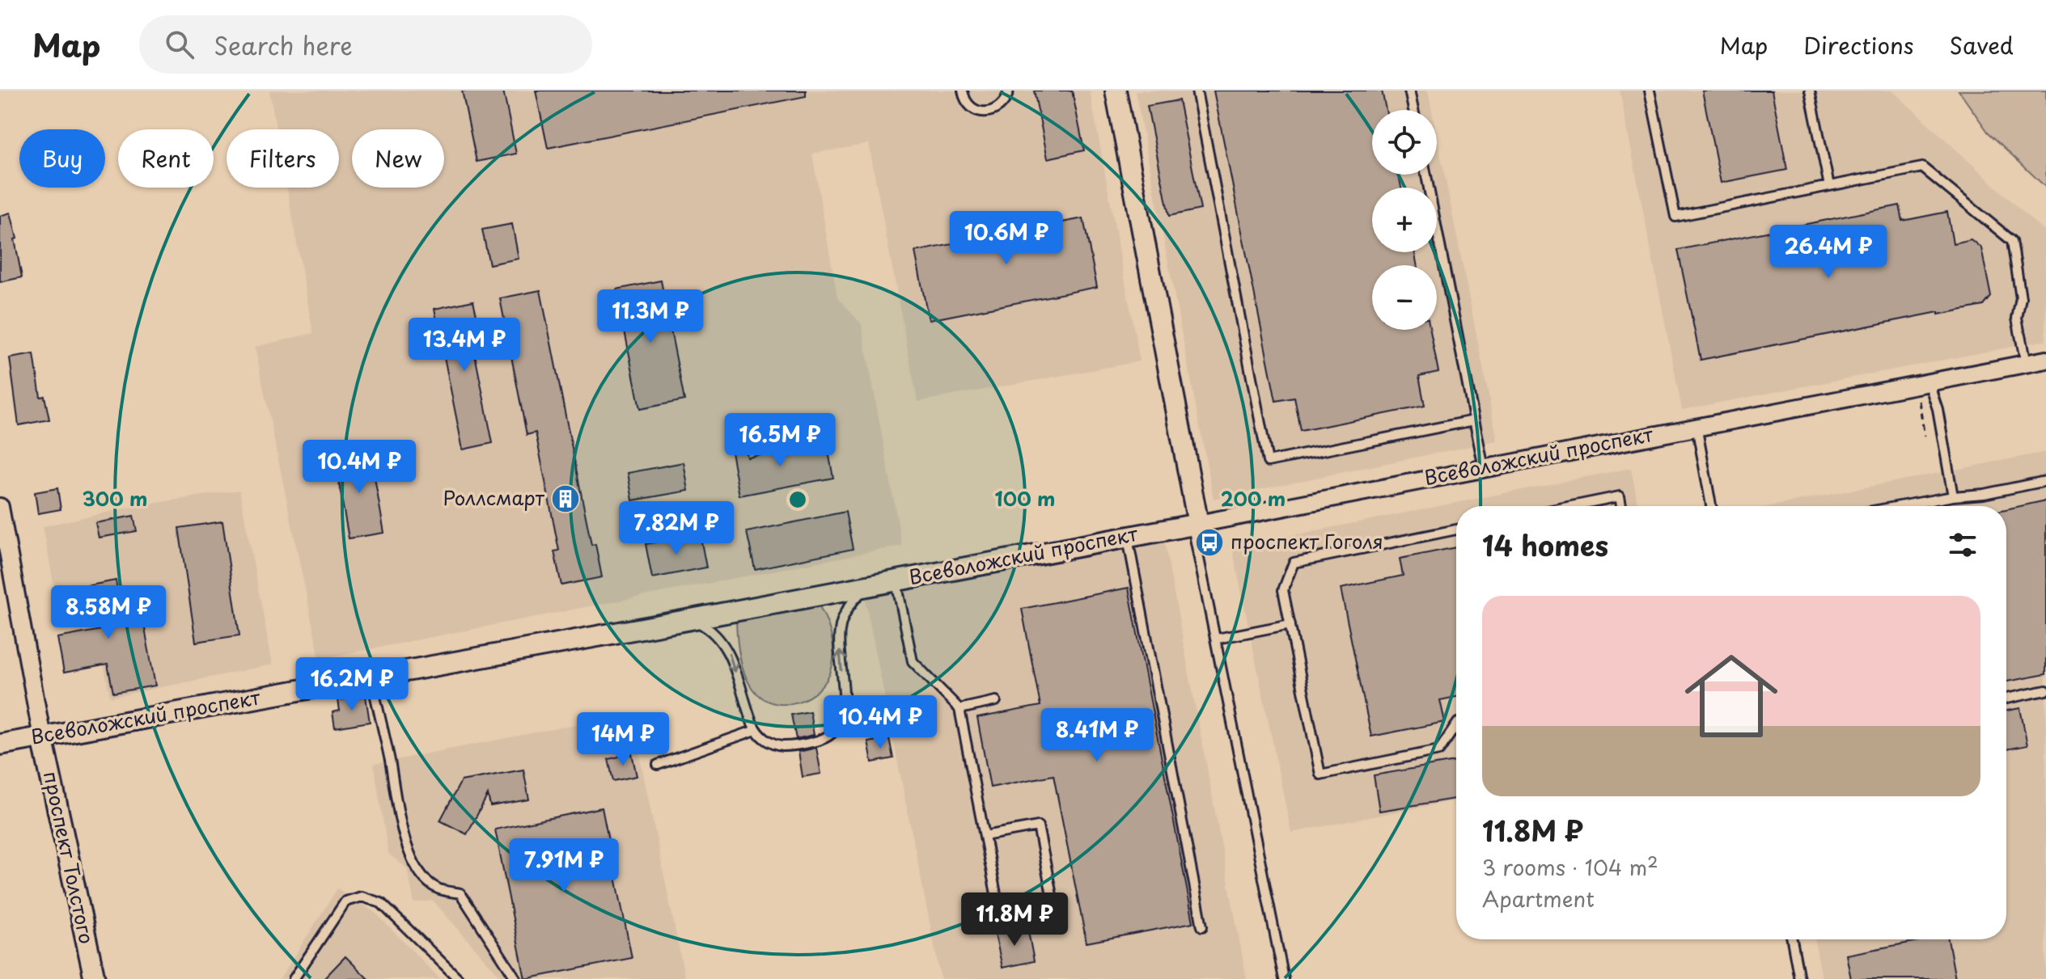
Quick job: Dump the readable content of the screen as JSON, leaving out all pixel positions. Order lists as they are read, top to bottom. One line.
{"streets":{"street":["Всеволожский проспект","проспект Толстого"]},"crossings":[["Всеволожский проспект","проспект Толстого"]],"places":{"building":["Роллсмарт"],"bus stop":["проспект Гоголя"]},"page":{"header":"Map","search":"Search here","nav":["Map","Directions","Saved"],"map_buttons":["+","−"],"chip":["Buy","Rent","Filters","New"],"price":["10.6M ₽","26.4M ₽","11.3M ₽","13.4M ₽","16.5M ₽","10.4M ₽","7.82M ₽","8.58M ₽","16.2M ₽","10.4M ₽","8.41M ₽","14M ₽","7.91M ₽","11.8M ₽"],"heading":"14 homes","list":[{"name":"11.8M ₽","note":"3 rooms · 104 m² · Apartment"}]},"rings":["100 m","200 m","300 m"]}
